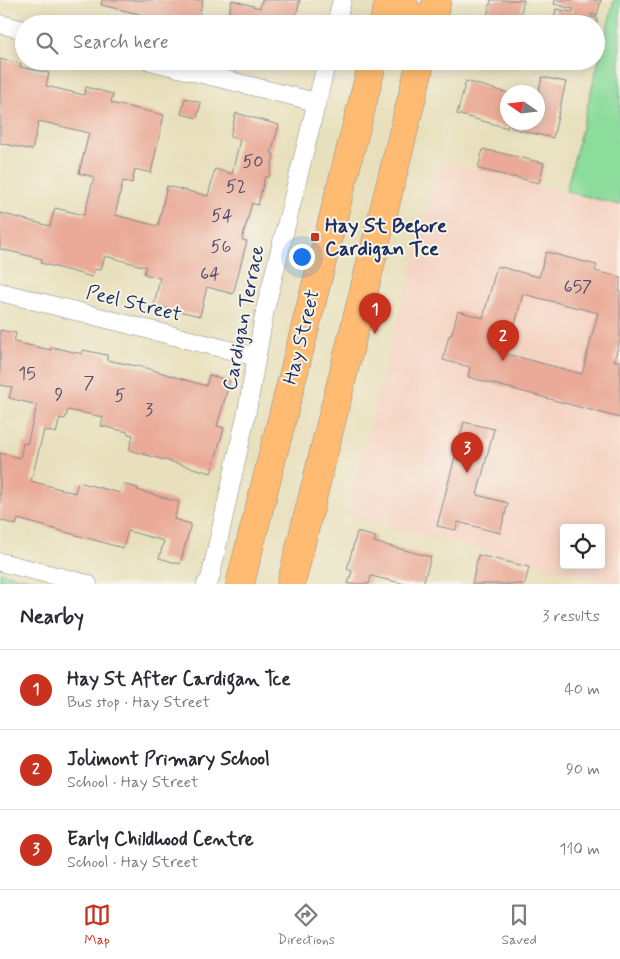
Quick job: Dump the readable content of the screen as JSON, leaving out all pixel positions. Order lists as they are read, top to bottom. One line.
{"streets":{"main road":["Hay Street"],"street":["Peel Street","Cardigan Terrace"]},"crossings":[["Peel Street","Cardigan Terrace"]],"places":{"transit":["Hay St Before Cardigan Tce"]},"house_numbers":["50","52","54","56","64","657","15","7","9","5","3"],"north":"left","page":{"search":"Search here","pins":["1","2","3"],"heading":["Nearby","3 results"],"list":[{"mark":"1","name":"Hay St After Cardigan Tce","note":"Bus stop · Hay Street","value":"40 m"},{"mark":"2","name":"Jolimont Primary School","note":"School · Hay Street","value":"90 m"},{"mark":"3","name":"Early Childhood Centre","note":"School · Hay Street","value":"110 m"}],"nav":["Map","Directions","Saved"]}}
